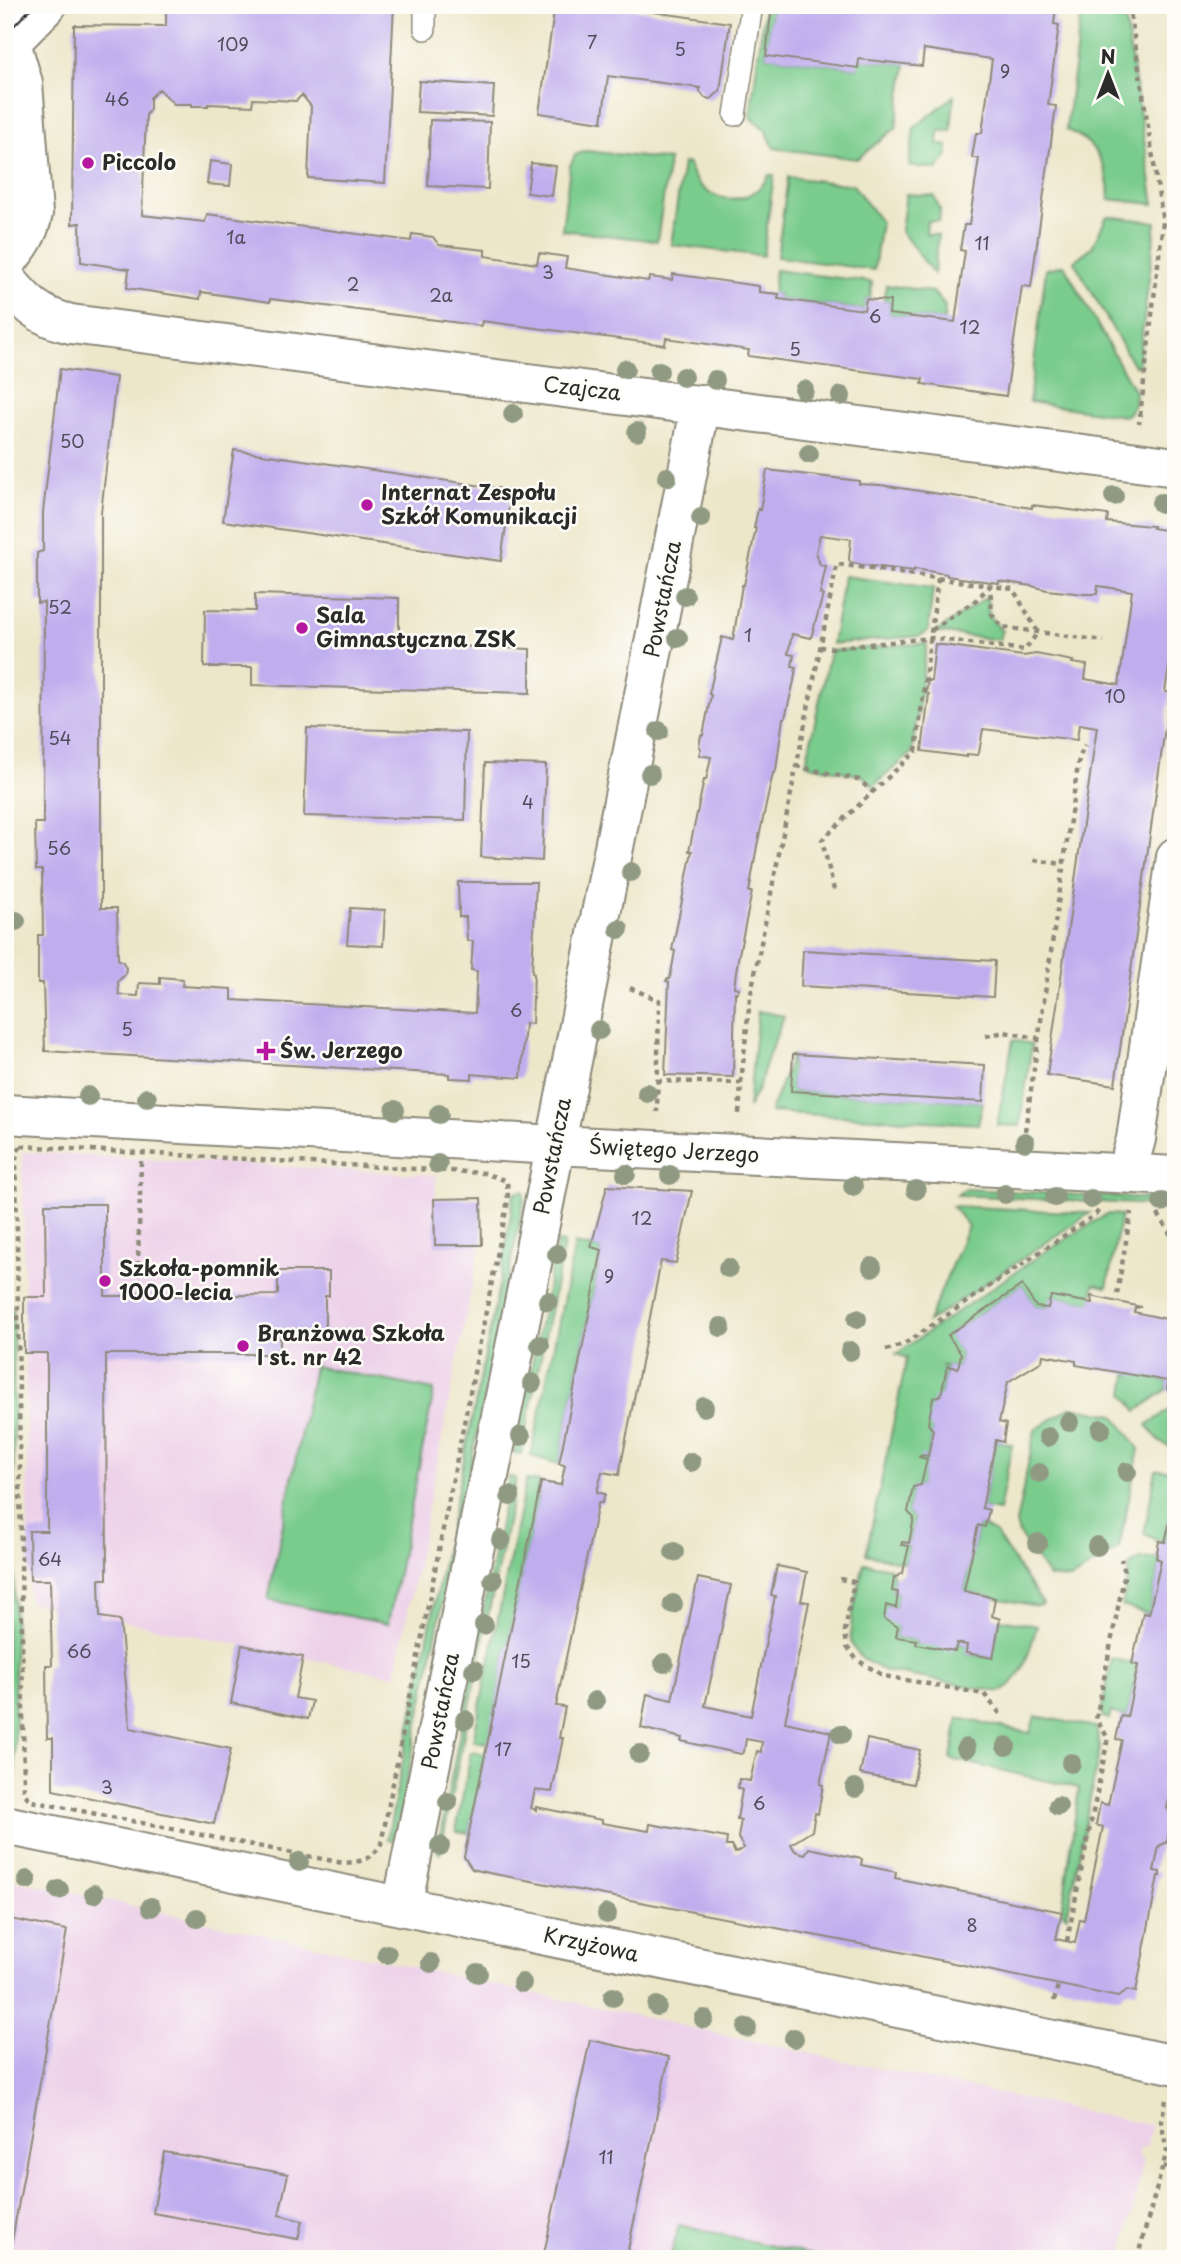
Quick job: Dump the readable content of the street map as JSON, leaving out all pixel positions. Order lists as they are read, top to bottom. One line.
{"streets":{"street":["Czajcza","Powstańcza","Świętego Jerzego","Krzyżowa"]},"crossings":[["Czajcza","Powstańcza"],["Powstańcza","Świętego Jerzego"],["Powstańcza","Krzyżowa"]],"places":{"other":["Piccolo","Internat Zespołu Szkół Komunikacji","Sala Gimnastyczna ZSK","Szkoła-pomnik 1000-lecia","Branżowa Szkoła I st. nr 42"],"health":["Św. Jerzego"]},"house_numbers":["7","109","5","9","46","1a","11","3","2","2a","6","12","5","50","52","1","10","54","4","56","6","5","12","9","64","66","15","17","3","6","8","11"],"north":"top"}
